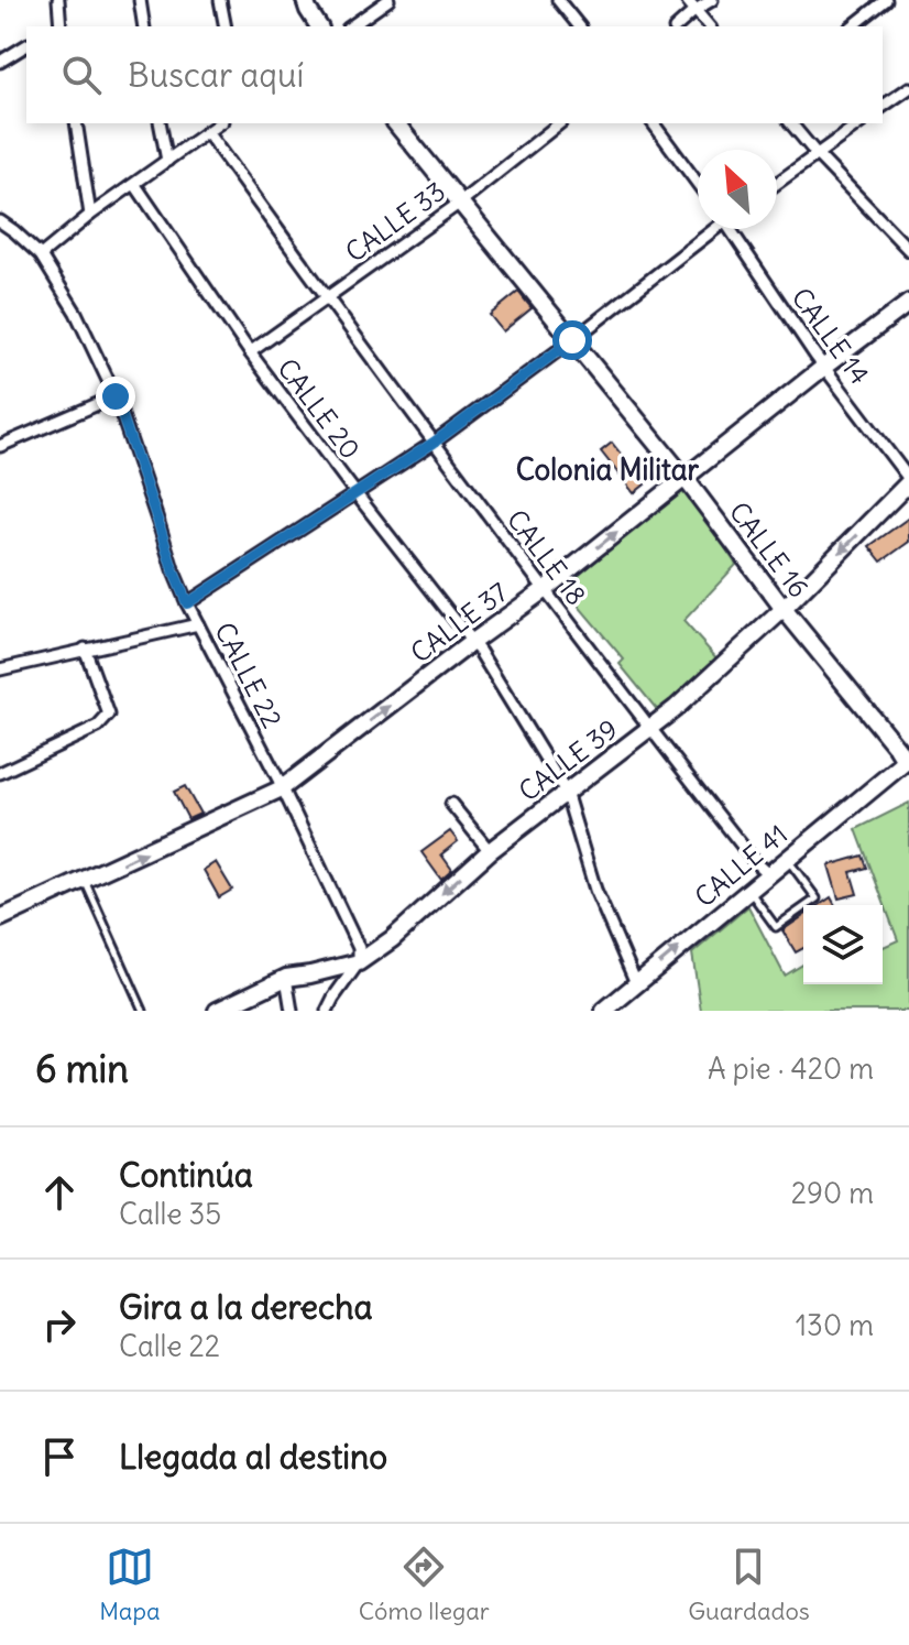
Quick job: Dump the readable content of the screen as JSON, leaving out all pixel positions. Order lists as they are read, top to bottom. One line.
{"streets":{"main road":["CALLE 16","CALLE 37","CALLE 39","CALLE 41"],"street":["CALLE 33","CALLE 14","CALLE 20","CALLE 18","CALLE 22"]},"crossings":[["CALLE 33","CALLE 20"],["CALLE 33","CALLE 16"],["CALLE 33","CALLE 18"],["CALLE 14","CALLE 37"],["CALLE 14","CALLE 39"],["CALLE 20","CALLE 37"],["CALLE 20","CALLE 39"],["CALLE 20","CALLE 41"],["CALLE 16","CALLE 37"],["CALLE 16","CALLE 39"],["CALLE 16","CALLE 41"],["CALLE 18","CALLE 37"],["CALLE 18","CALLE 39"],["CALLE 18","CALLE 41"],["CALLE 37","CALLE 22"],["CALLE 22","CALLE 39"]],"one_way":["CALLE 37","CALLE 39","CALLE 41"],"districts":["Colonia Militar"],"north":"top left","page":{"search":"Buscar aquí","heading":["6 min","A pie · 420 m"],"list":[["Continúa","Calle 35","290 m"],["Gira a la derecha","Calle 22","130 m"],"Llegada al destino"],"nav":["Mapa","Cómo llegar","Guardados"]}}
